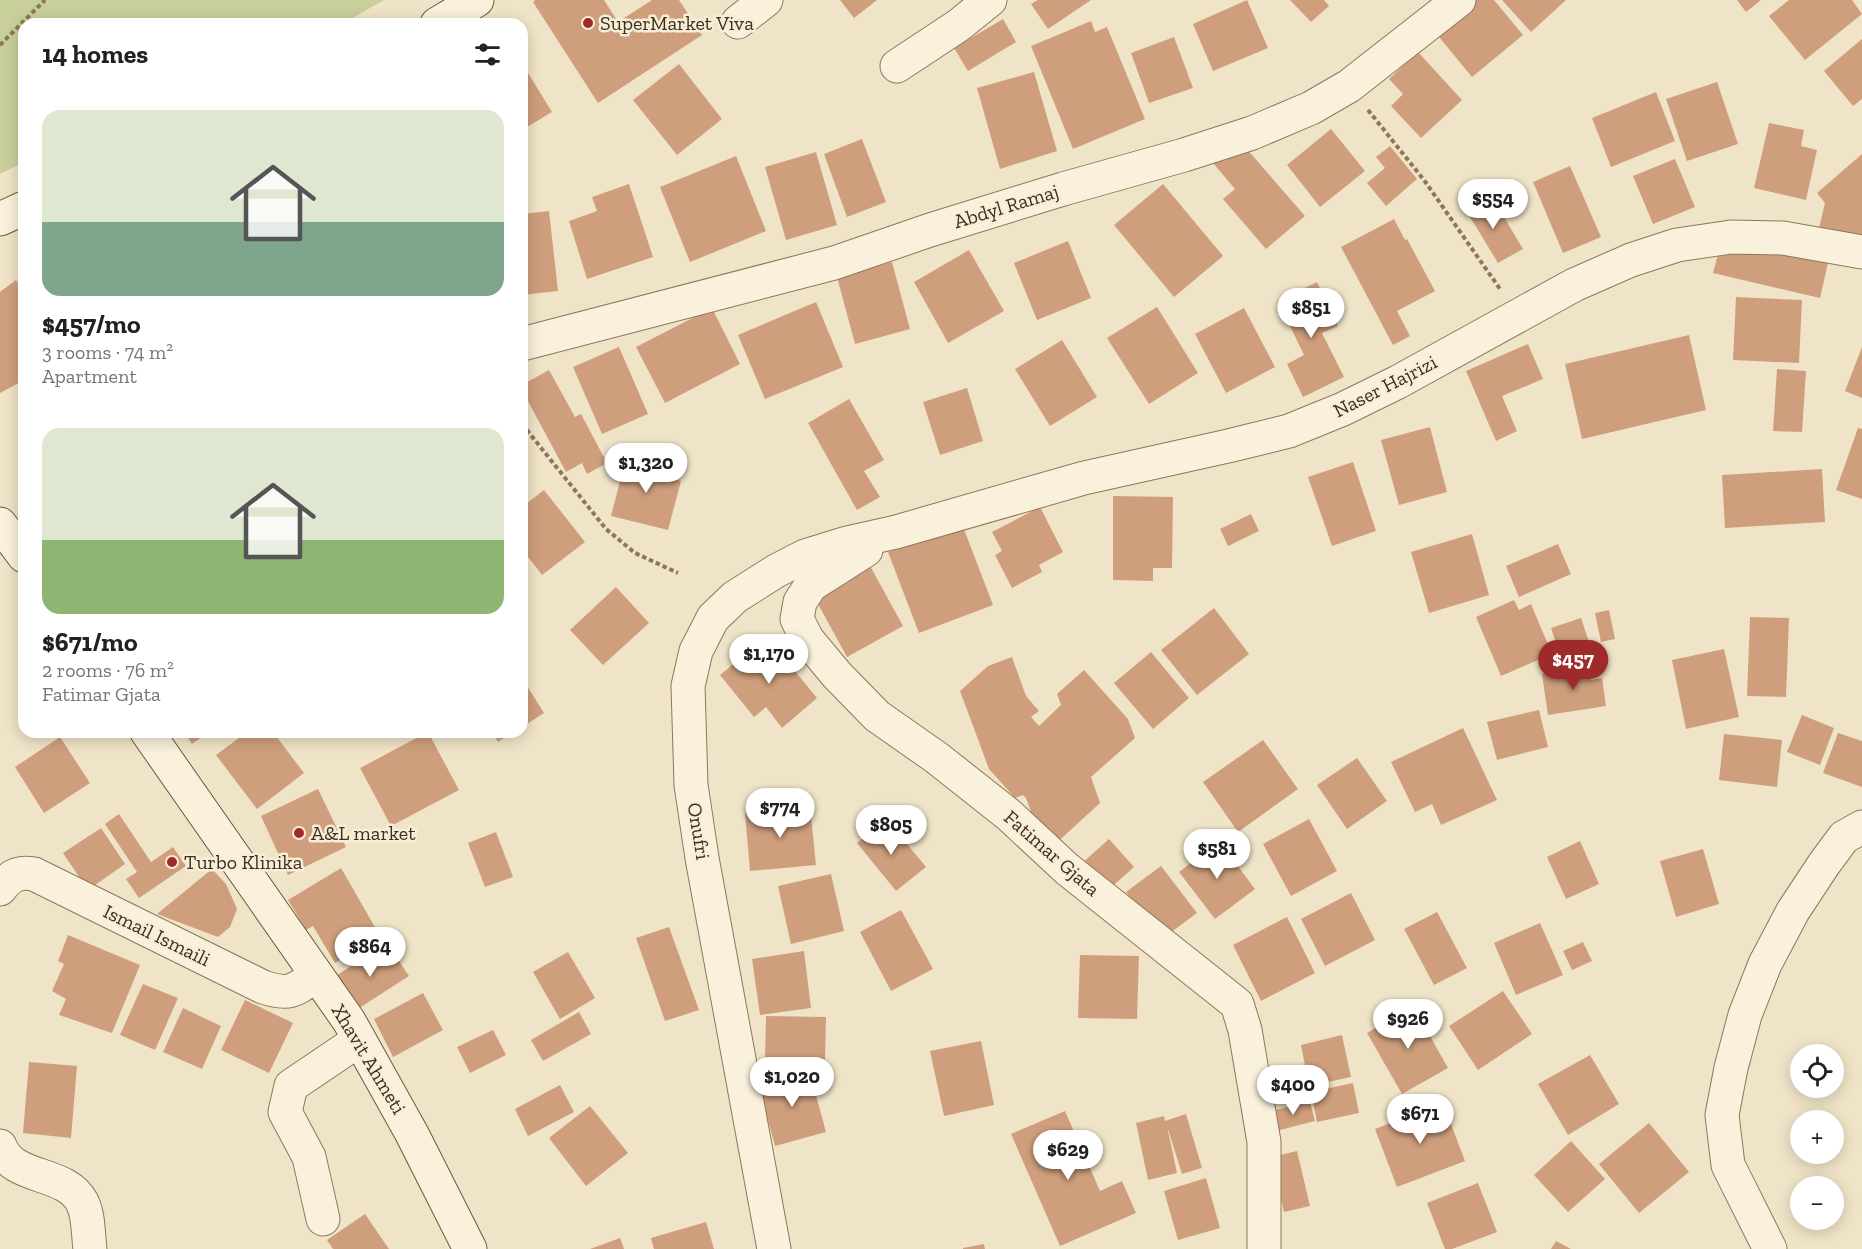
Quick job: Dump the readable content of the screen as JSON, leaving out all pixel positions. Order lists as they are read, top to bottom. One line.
{"streets":{"street":["Abdyl Ramaj","Naser Hajrizi","Onufri","Fatimar Gjata","Ismail Ismaili","Xhavit Ahmeti"]},"crossings":[["Naser Hajrizi","Onufri"],["Naser Hajrizi","Fatimar Gjata"],["Onufri","Fatimar Gjata"],["Ismail Ismaili","Xhavit Ahmeti"]],"places":["SuperMarket Viva","A&L market","Turbo Klinika"],"page":{"heading":"14 homes","list":[{"name":"$457/mo","note":"3 rooms · 74 m² · Apartment"},{"name":"$671/mo","note":"2 rooms · 76 m² · Fatimar Gjata"}],"price":["$554","$851","$1,320","$1,170","$457","$774","$805","$581","$864","$926","$1,020","$400","$671","$629"],"map_buttons":["+","−"]}}
